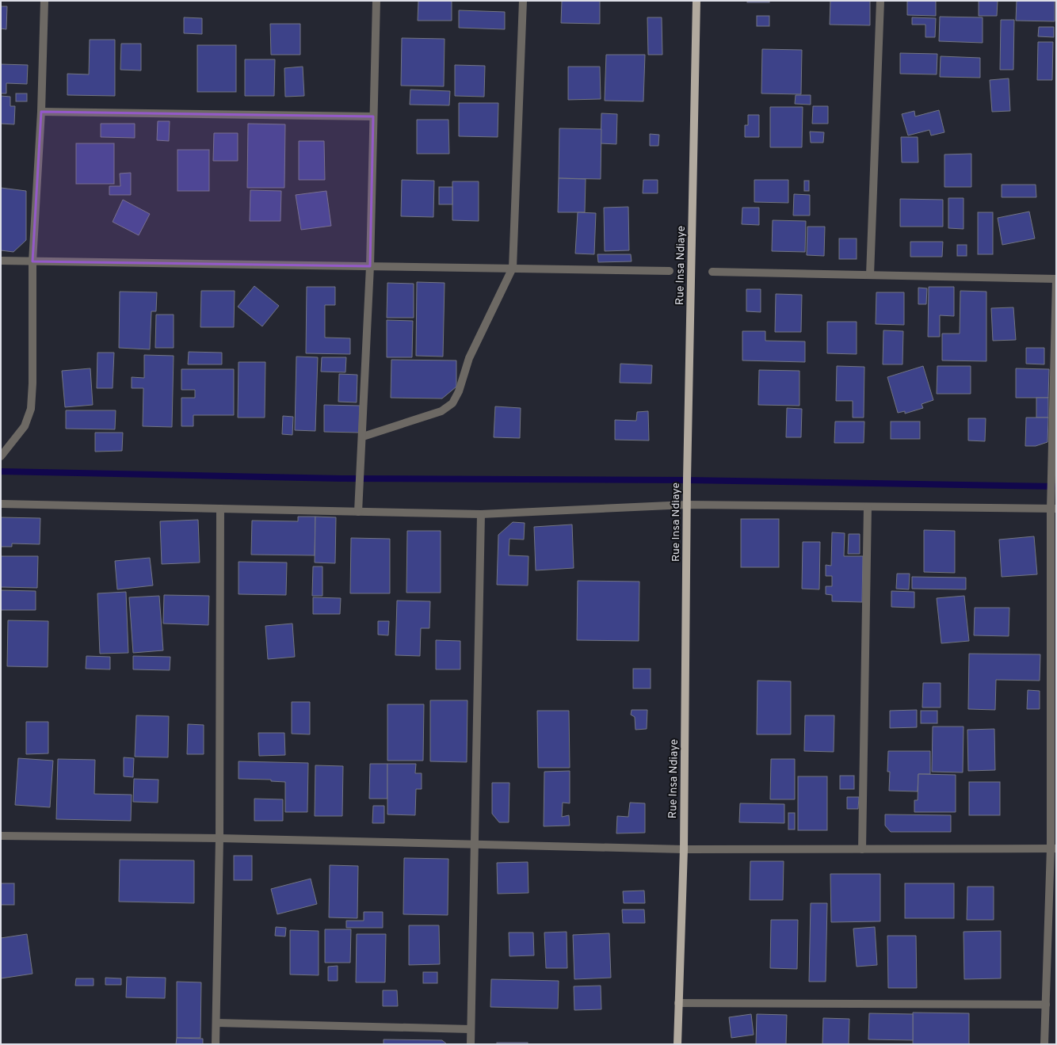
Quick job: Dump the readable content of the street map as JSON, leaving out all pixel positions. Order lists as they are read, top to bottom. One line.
{"streets":{"main road":["Rue Insa Ndiaye"]}}
